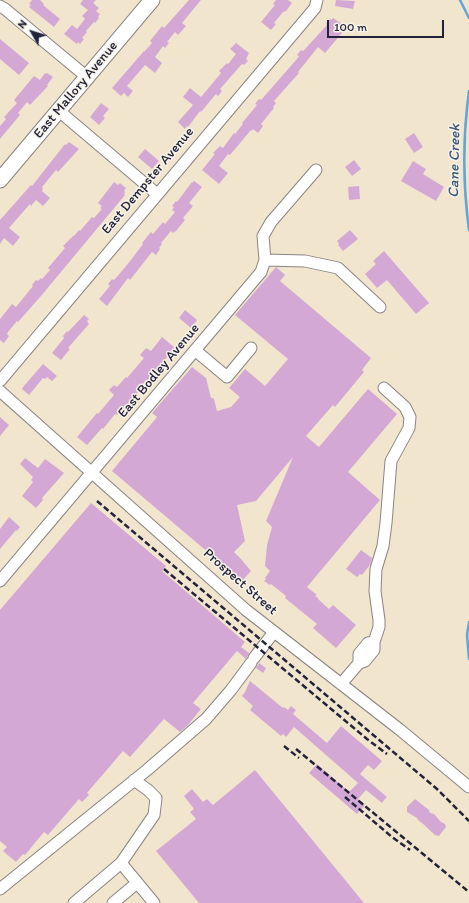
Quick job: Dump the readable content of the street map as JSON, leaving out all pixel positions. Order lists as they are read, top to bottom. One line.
{"streets":{"main road":["East Mallory Avenue"],"street":["East Dempster Avenue","East Bodley Avenue","Prospect Street"]},"crossings":[["East Bodley Avenue","Prospect Street"]],"water":["Cane Creek"],"scale_bar":"100 m","north":"top left"}
